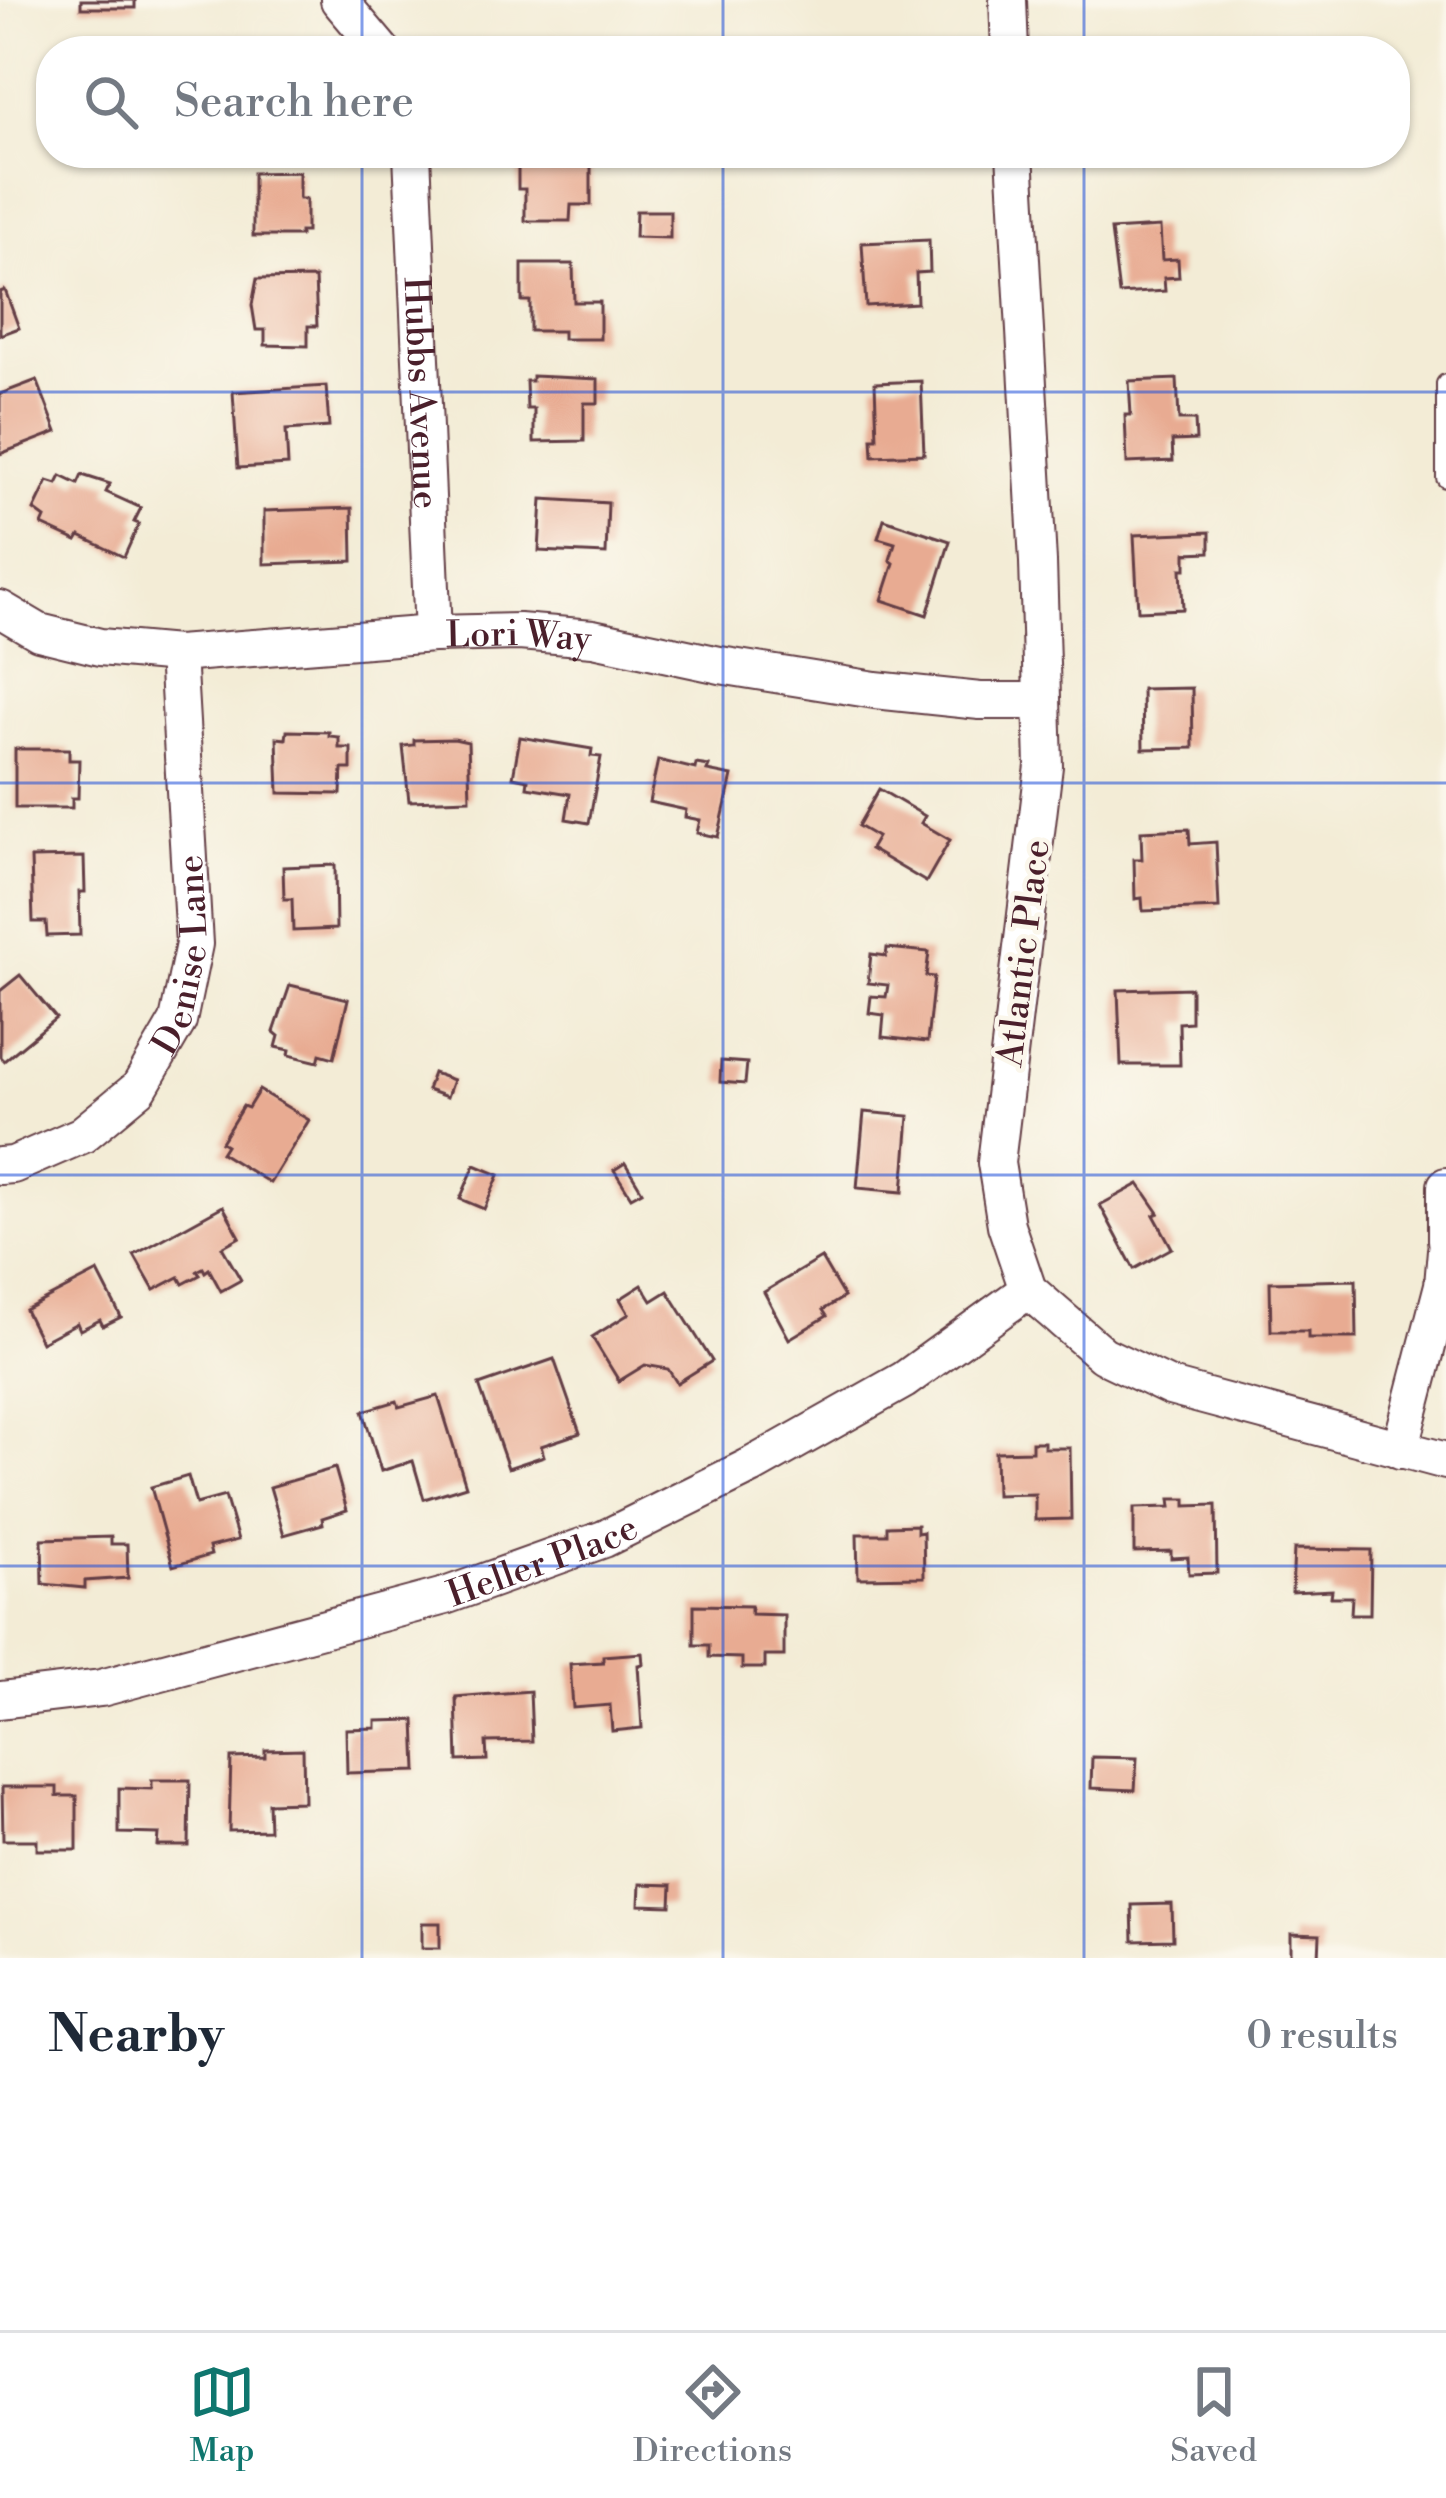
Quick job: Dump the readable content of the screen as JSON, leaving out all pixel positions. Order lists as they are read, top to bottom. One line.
{"streets":{"street":["Hubbs Avenue","Lori Way","Denise Lane","Atlantic Place","Heller Place"]},"crossings":[["Hubbs Avenue","Lori Way"],["Lori Way","Denise Lane"],["Lori Way","Atlantic Place"],["Atlantic Place","Heller Place"]],"page":{"search":"Search here","heading":["Nearby","0 results"],"nav":["Map","Directions","Saved"]}}
